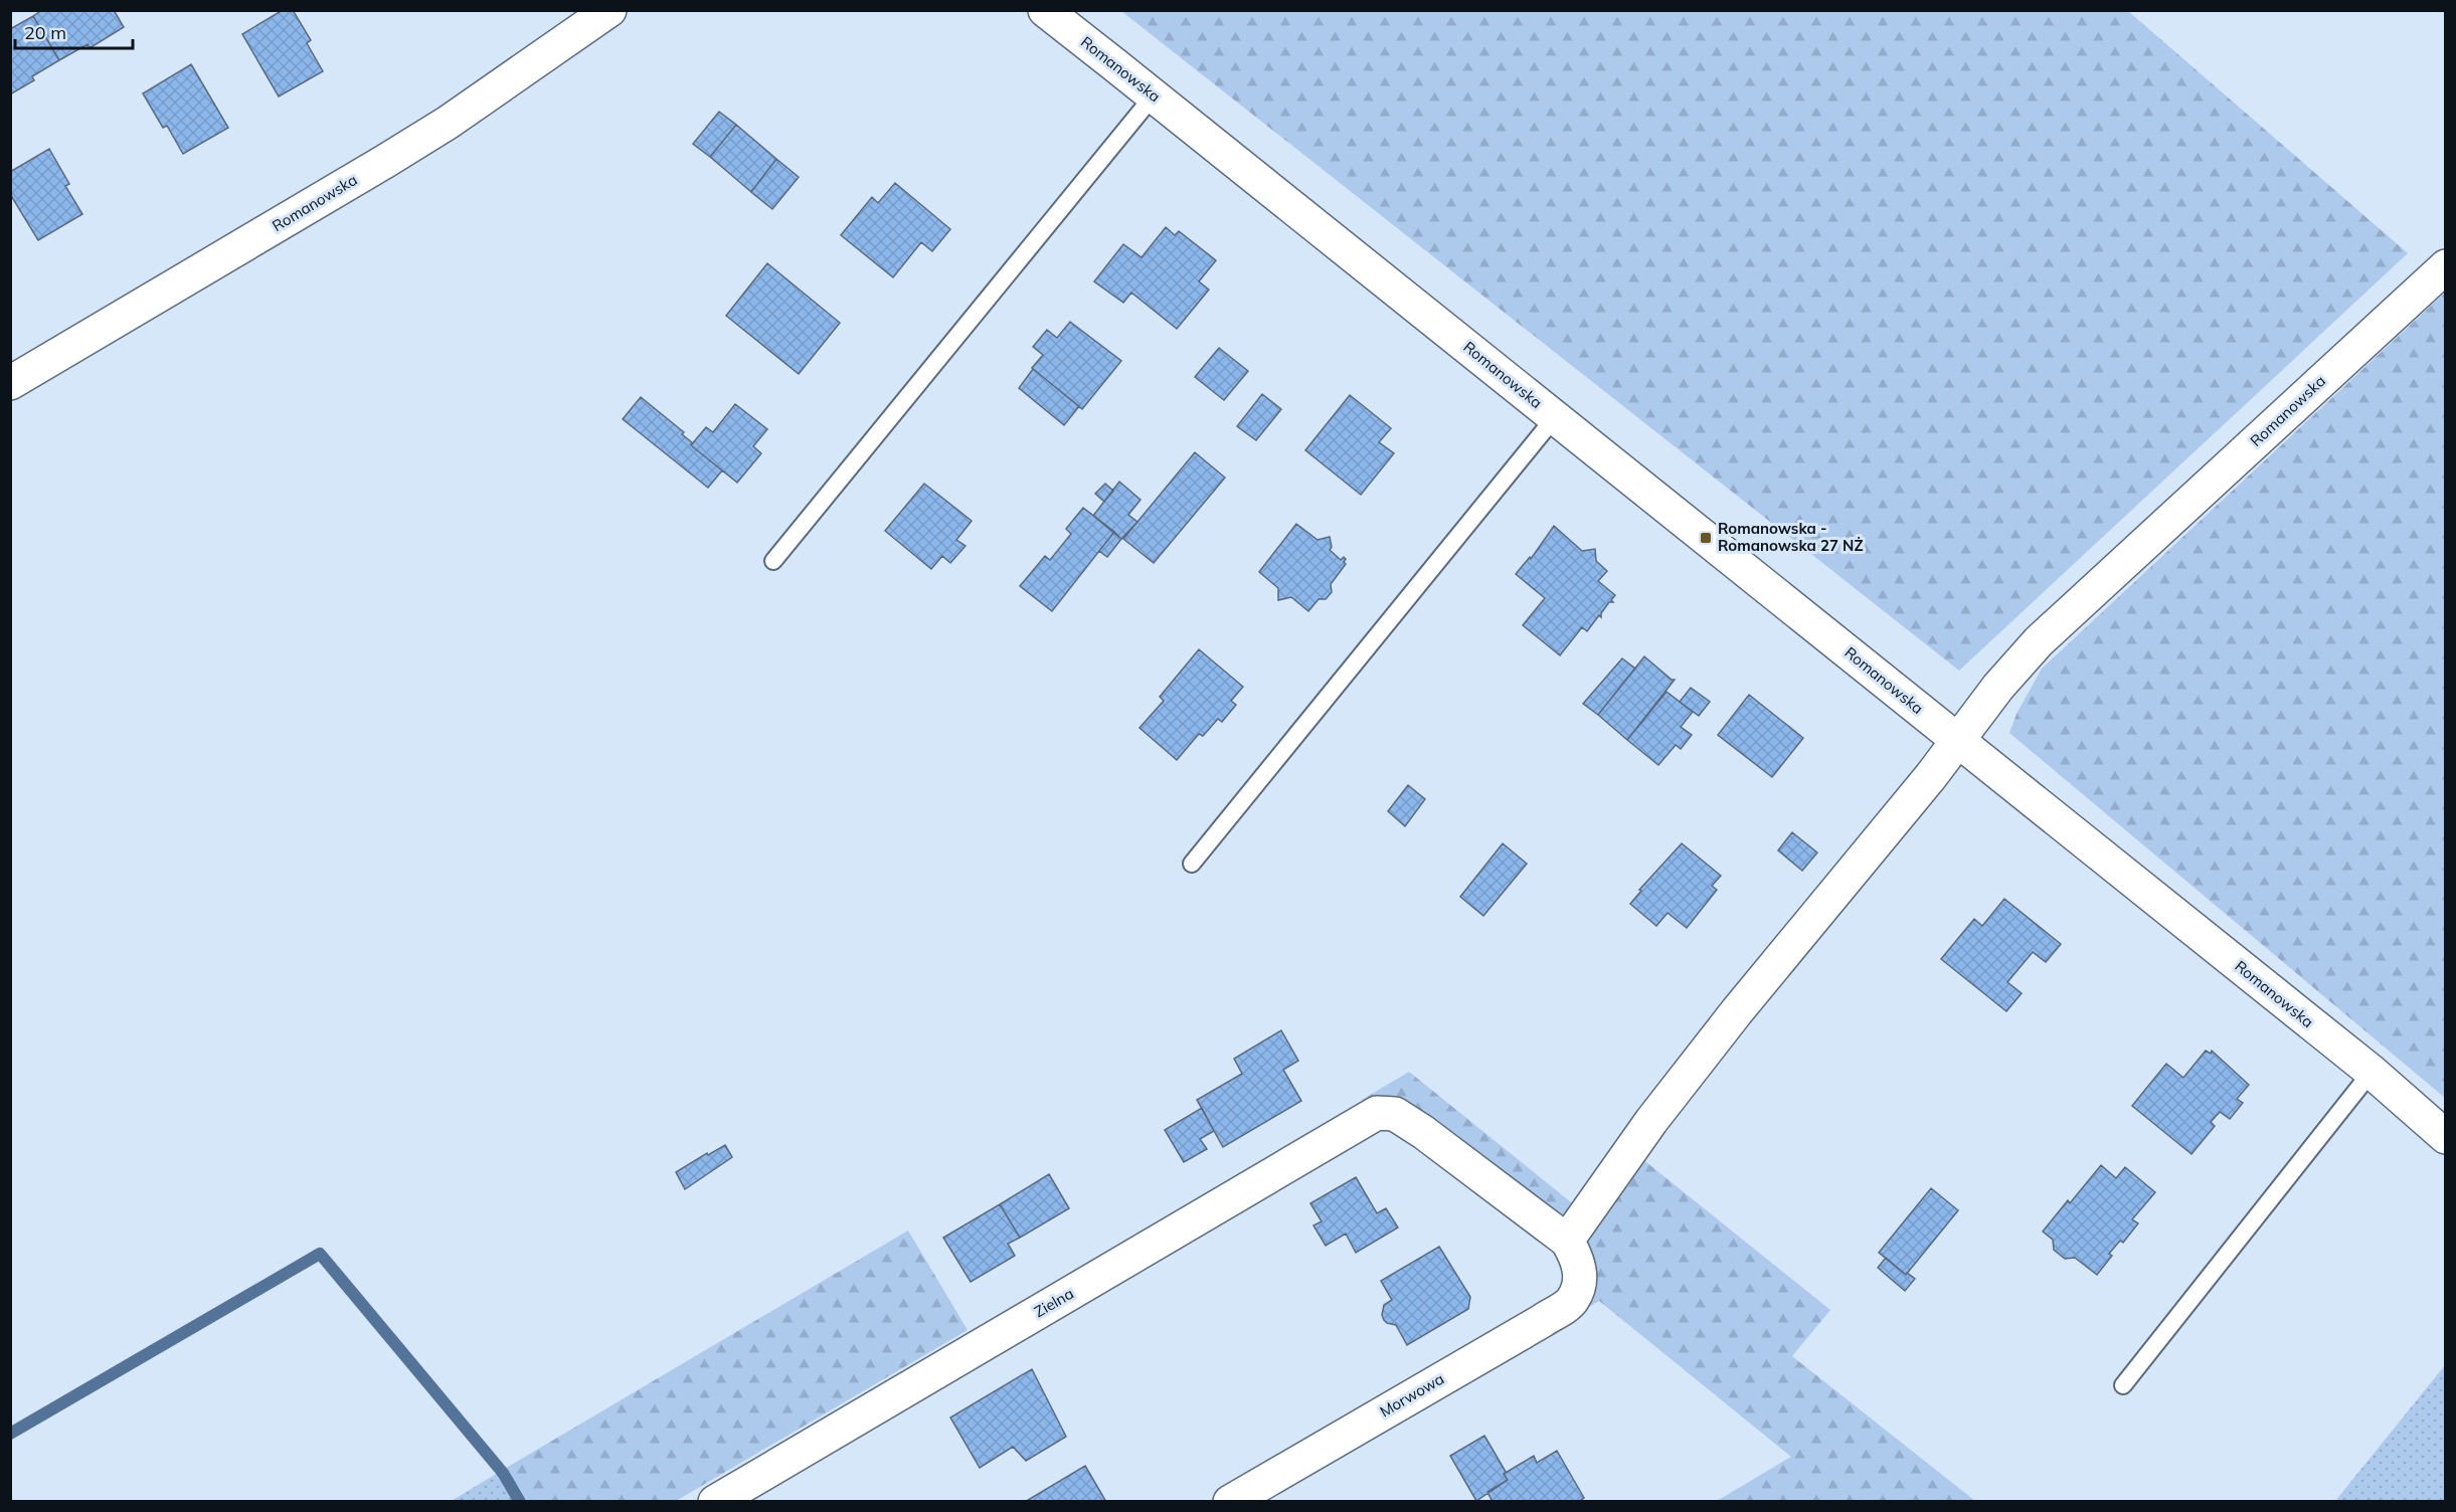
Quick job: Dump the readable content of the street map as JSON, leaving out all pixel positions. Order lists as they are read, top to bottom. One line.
{"streets":{"street":["Romanowska","Zielna","Morwowa"]},"crossings":[["Zielna","Morwowa"]],"places":{"transit":["Romanowska - Romanowska 27 NŻ"]},"scale_bar":"20 m"}
